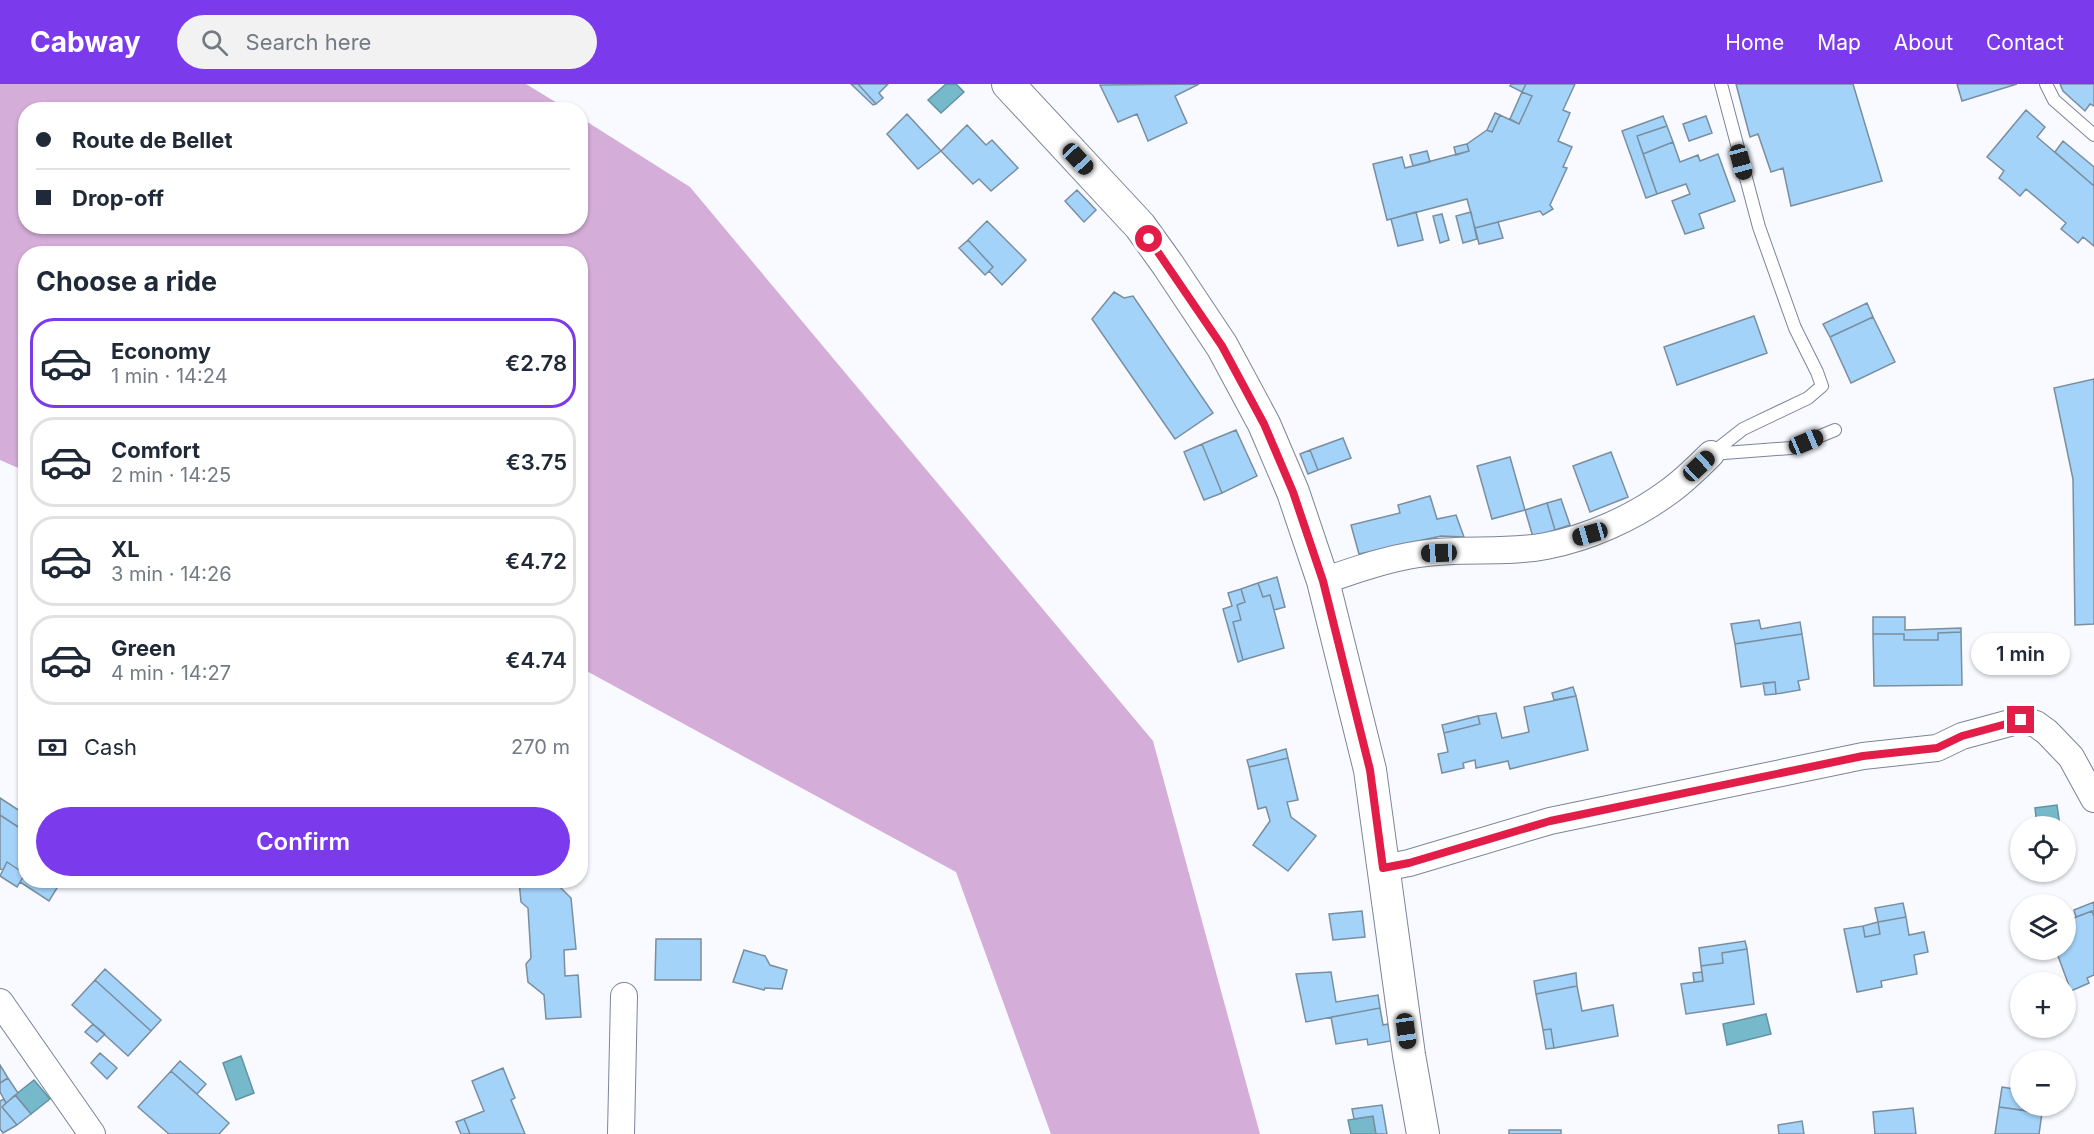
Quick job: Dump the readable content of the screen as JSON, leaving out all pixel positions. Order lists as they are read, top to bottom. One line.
{"page":{"header":"Cabway","search":"Search here","nav":["Home","Map","About","Contact"],"banner":["Route de Bellet","Drop-off"],"heading":"Choose a ride","list":[{"name":"Economy","note":"1 min · 14:24","value":"€2.78"},{"name":"Comfort","note":"2 min · 14:25","value":"€3.75"},{"name":"XL","note":"3 min · 14:26","value":"€4.72"},{"name":"Green","note":"4 min · 14:27","value":"€4.74"}],"bubble":"1 min","pay":["Cash","270 m"],"buttons":"Confirm","map_buttons":["+","−"]}}
